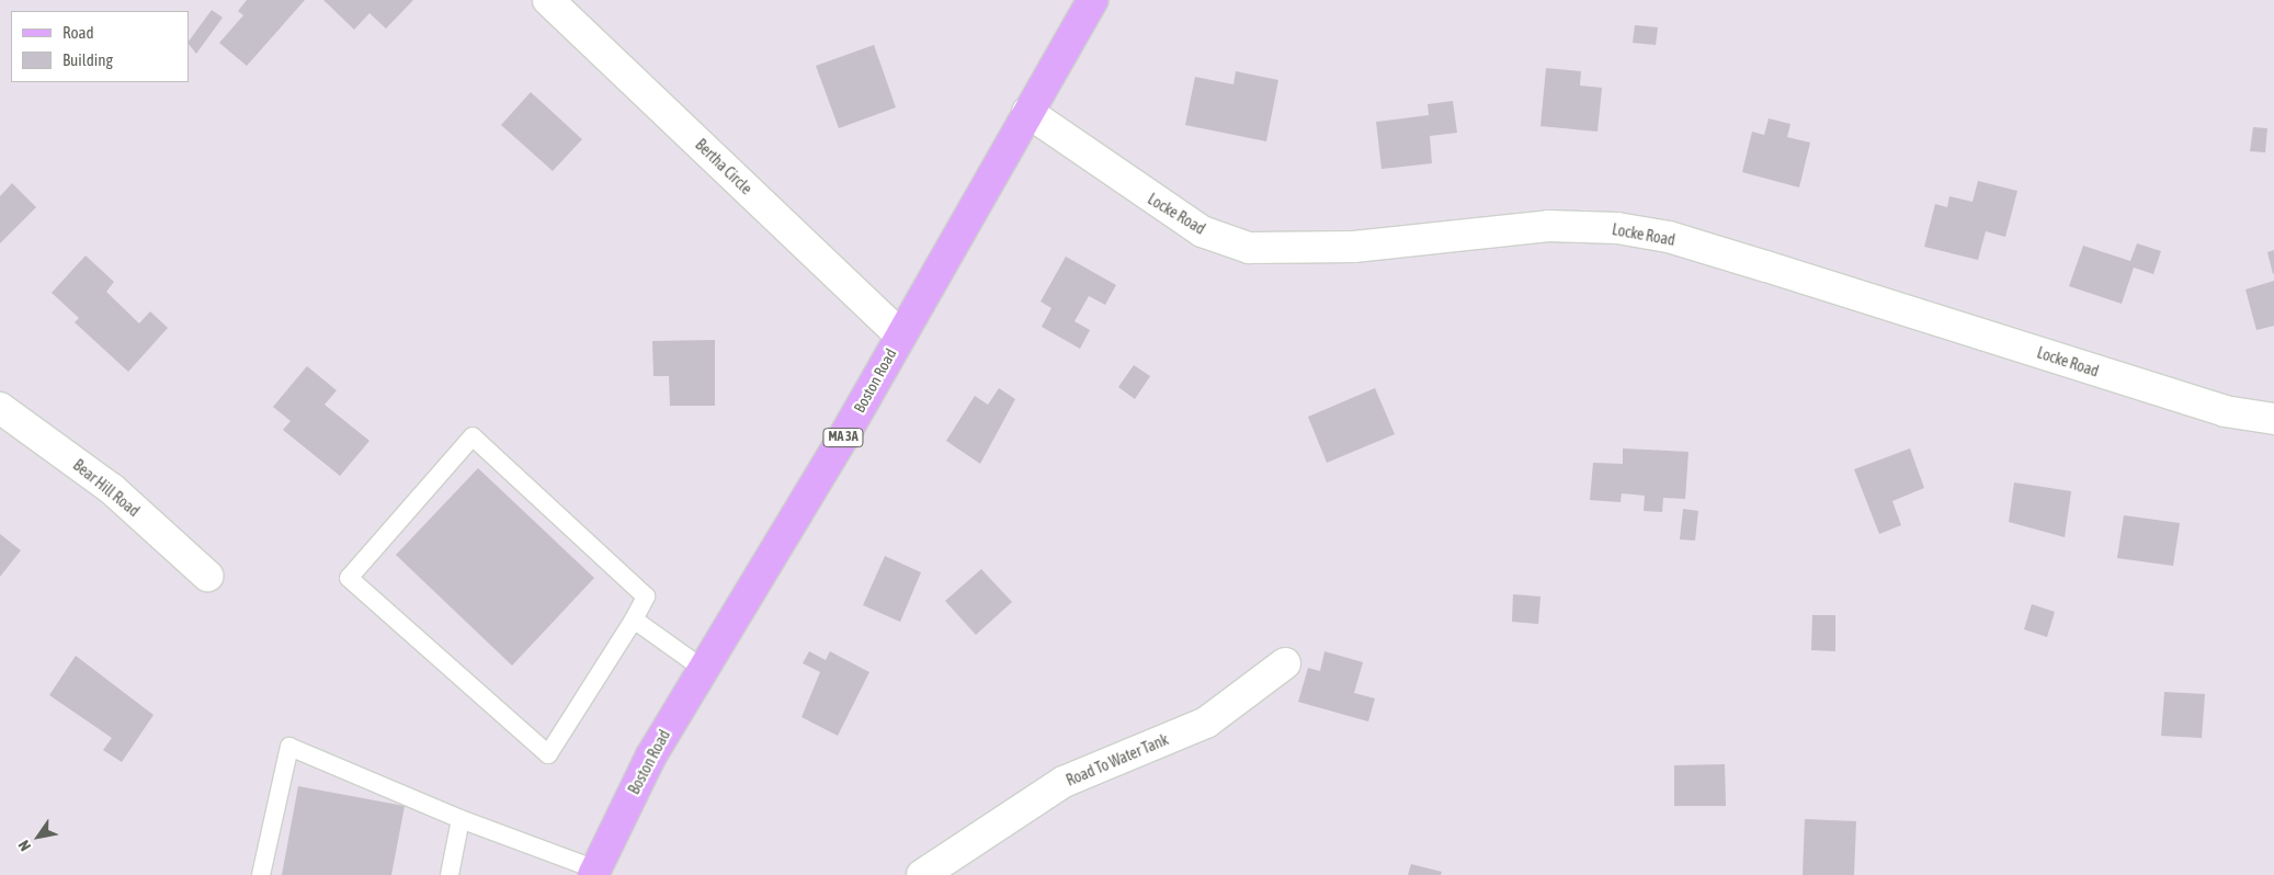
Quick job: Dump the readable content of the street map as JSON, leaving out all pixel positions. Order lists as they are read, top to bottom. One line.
{"streets":{"main road":["Boston Road","MA 3A"],"street":["Bertha Circle","Locke Road","Bear Hill Road","Road To Water Tank"]},"crossings":[["Bertha Circle","Boston Road"],["Locke Road","Boston Road"]],"legend":["Road","Building"],"north":"bottom left"}
